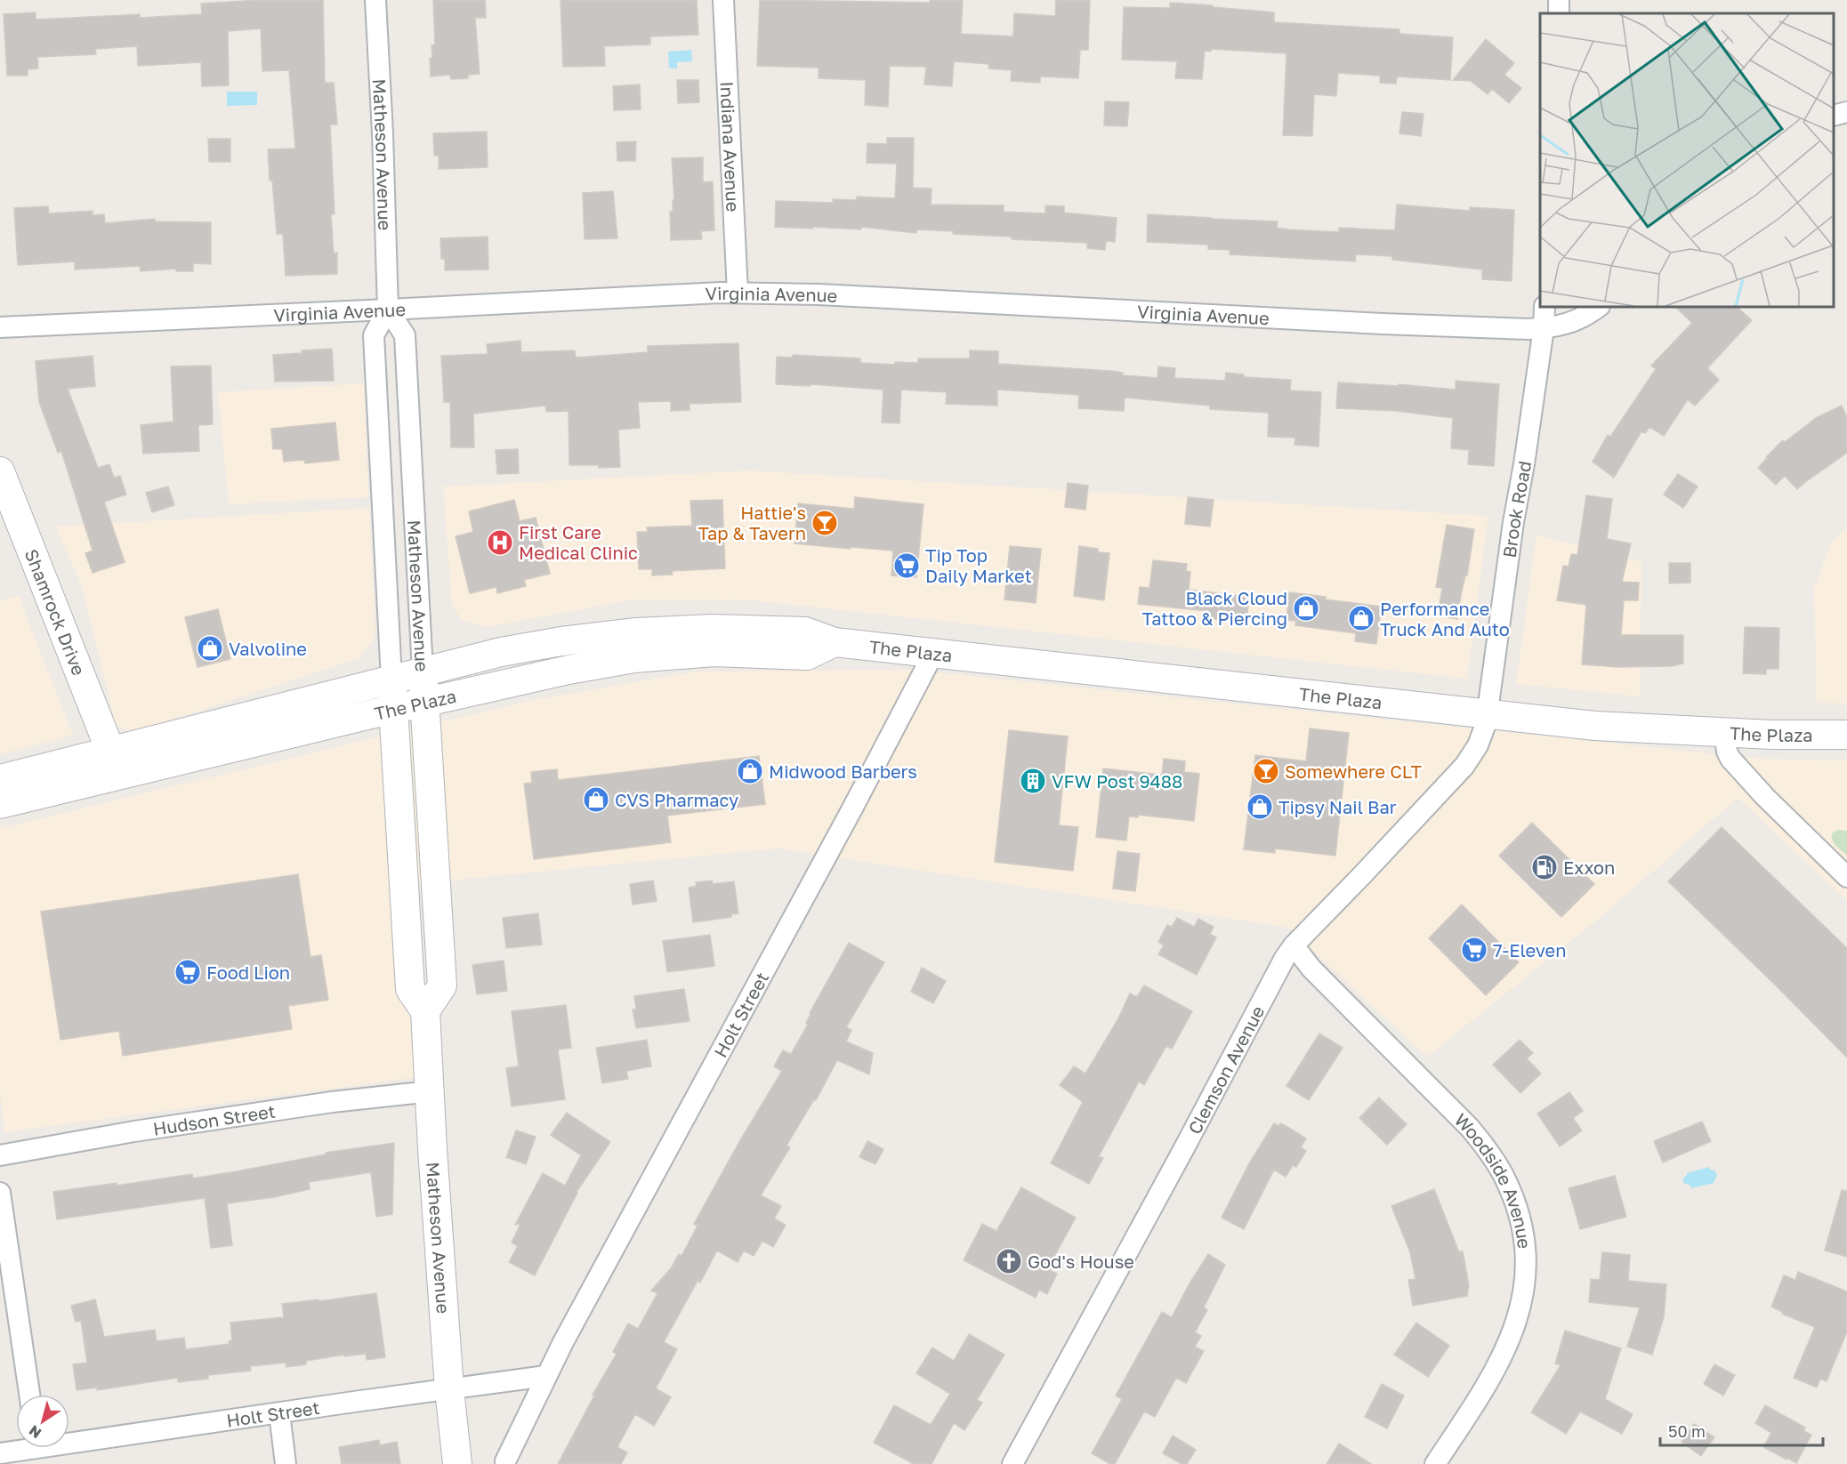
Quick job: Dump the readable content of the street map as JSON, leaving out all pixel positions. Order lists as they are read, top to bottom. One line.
{"streets":{"main road":["Matheson Avenue","Shamrock Drive","The Plaza"],"street":["Indiana Avenue","Virginia Avenue","Brook Road","Holt Street","Clemson Avenue","Hudson Street","Woodside Avenue"]},"crossings":[["Indiana Avenue","Virginia Avenue"],["Matheson Avenue","Virginia Avenue"],["Matheson Avenue","The Plaza"],["Matheson Avenue","Holt Street"],["Matheson Avenue","Hudson Street"],["Virginia Avenue","Brook Road"],["Brook Road","The Plaza"],["Brook Road","Clemson Avenue"],["Shamrock Drive","The Plaza"],["The Plaza","Holt Street"],["The Plaza","Clemson Avenue"],["Clemson Avenue","Woodside Avenue"]],"places":{"bar":["Hattie's Tap & Tavern","Somewhere CLT"],"hospital":["First Care Medical Clinic"],"supermarket":["Tip Top Daily Market","7-Eleven","Food Lion"],"shop":["Black Cloud Tattoo & Piercing","Performance Truck And Auto","Valvoline","Midwood Barbers","CVS Pharmacy","Tipsy Nail Bar"],"building":["VFW Post 9488"],"fuel station":["Exxon"],"church":["God's House"]},"scale_bar":"50 m","north":"bottom left"}
